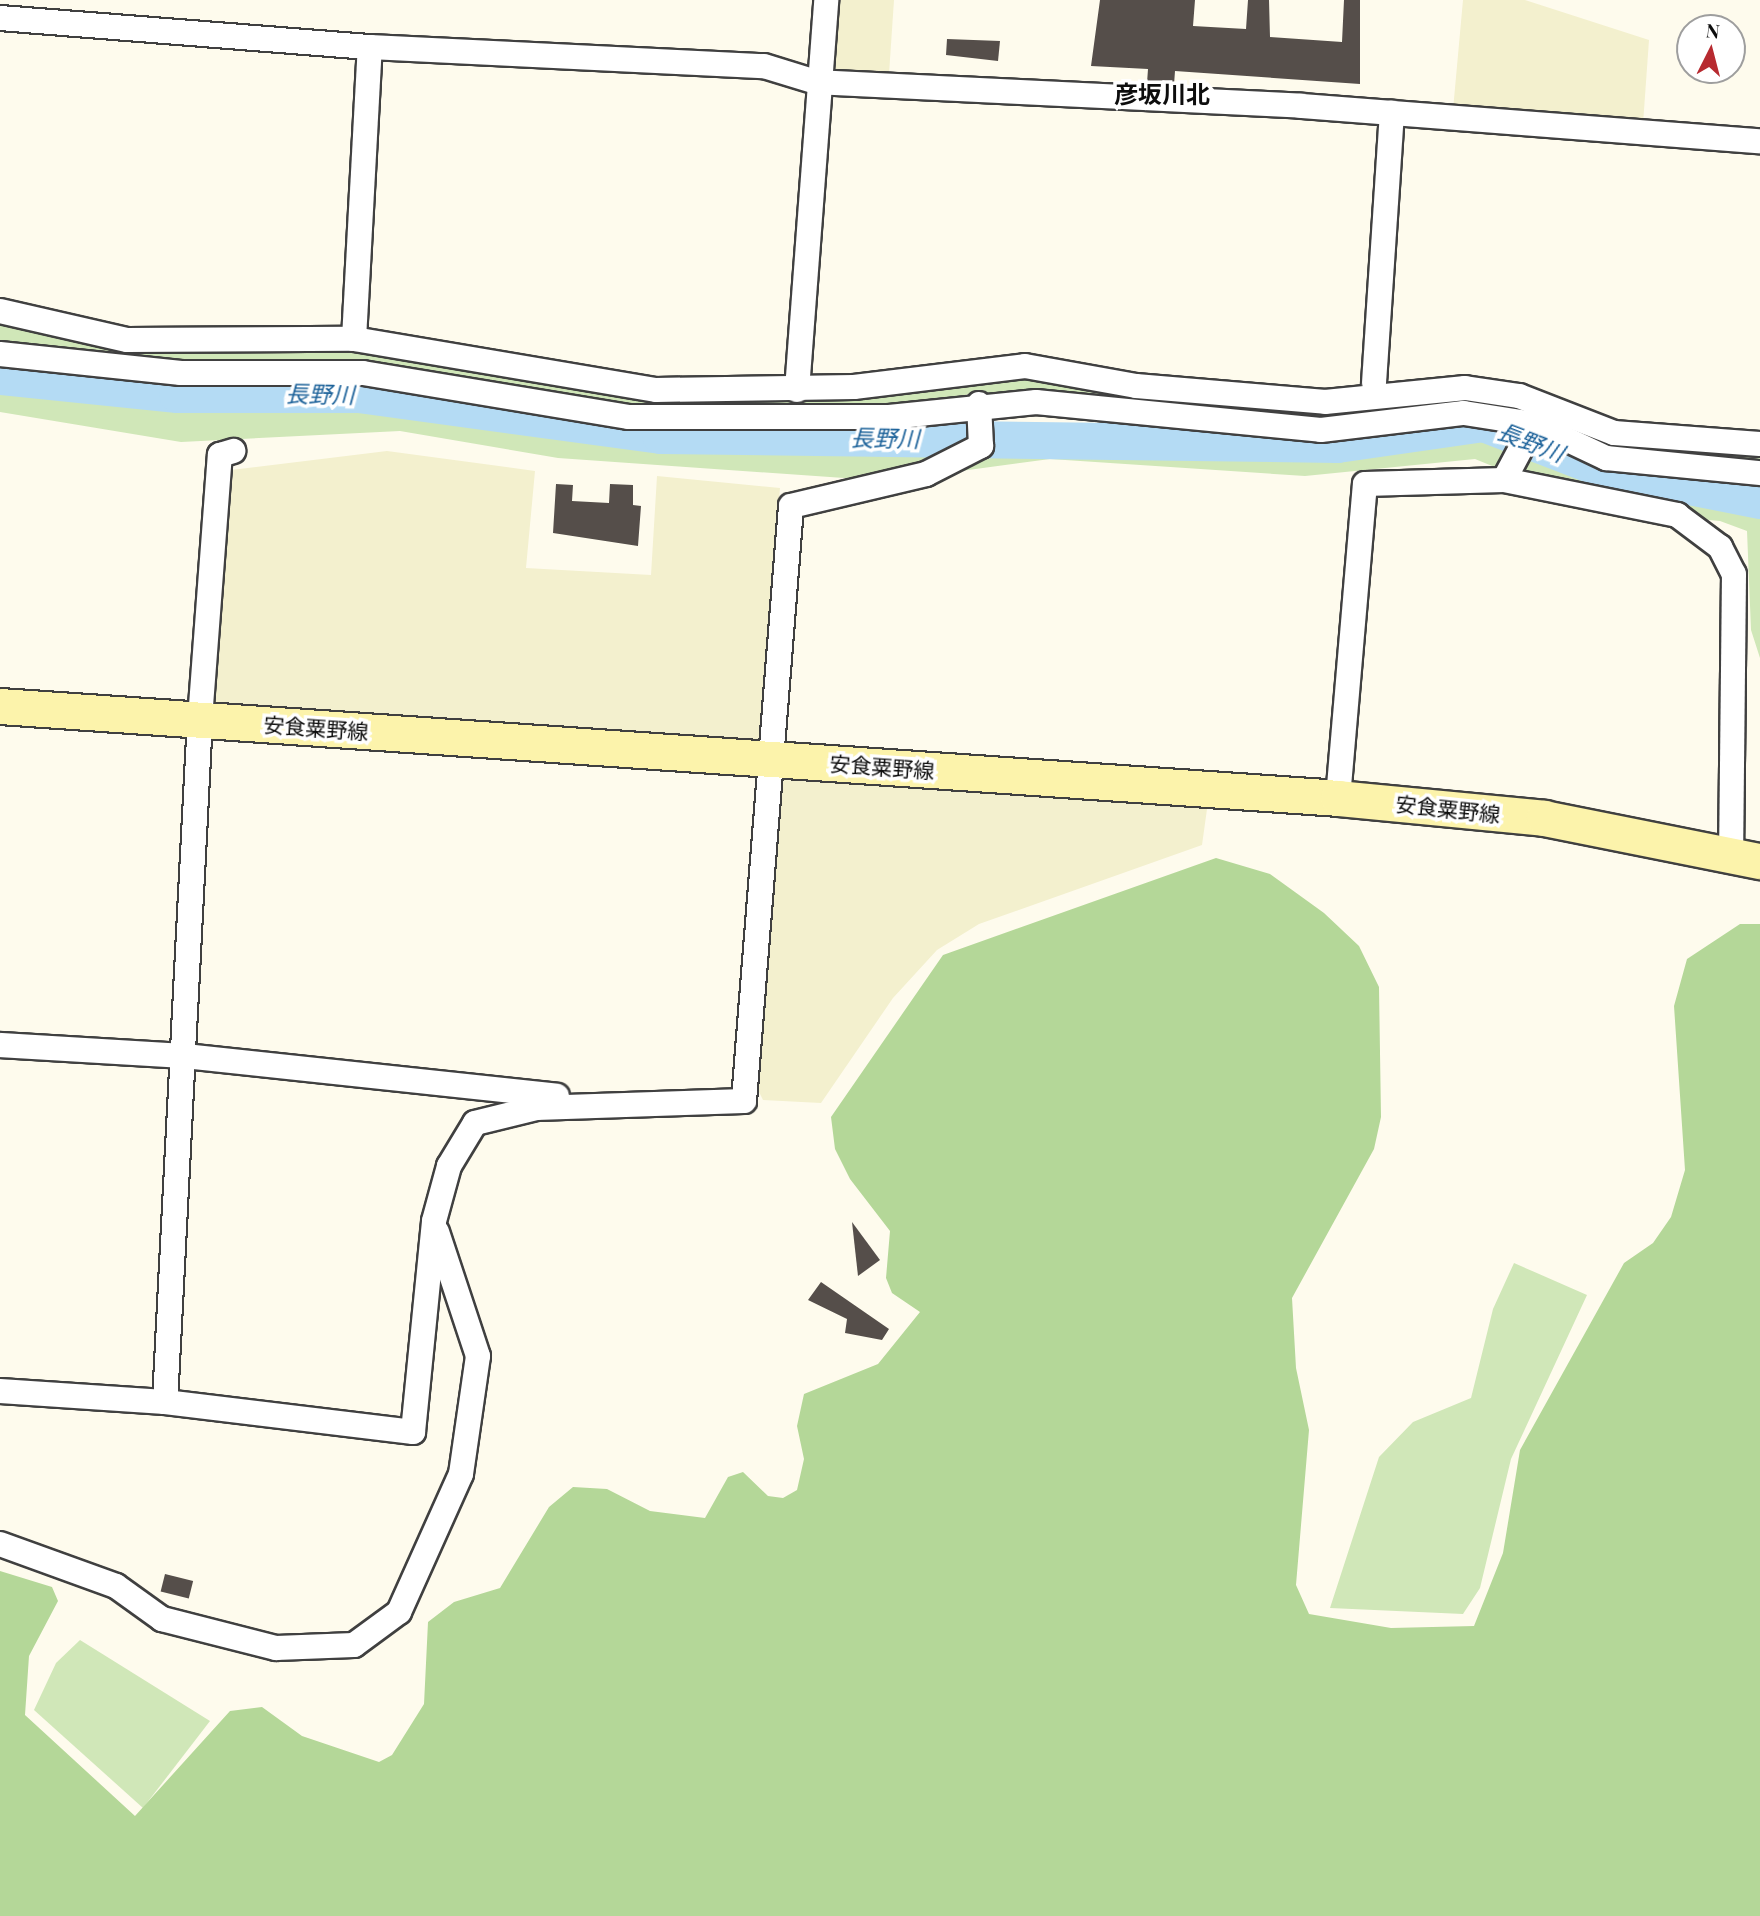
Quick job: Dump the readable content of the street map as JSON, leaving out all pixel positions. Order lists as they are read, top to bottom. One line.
{"streets":{"main road":["安食粟野線"]},"districts":["彦坂川北"],"water":["長野川"],"north":"top"}
